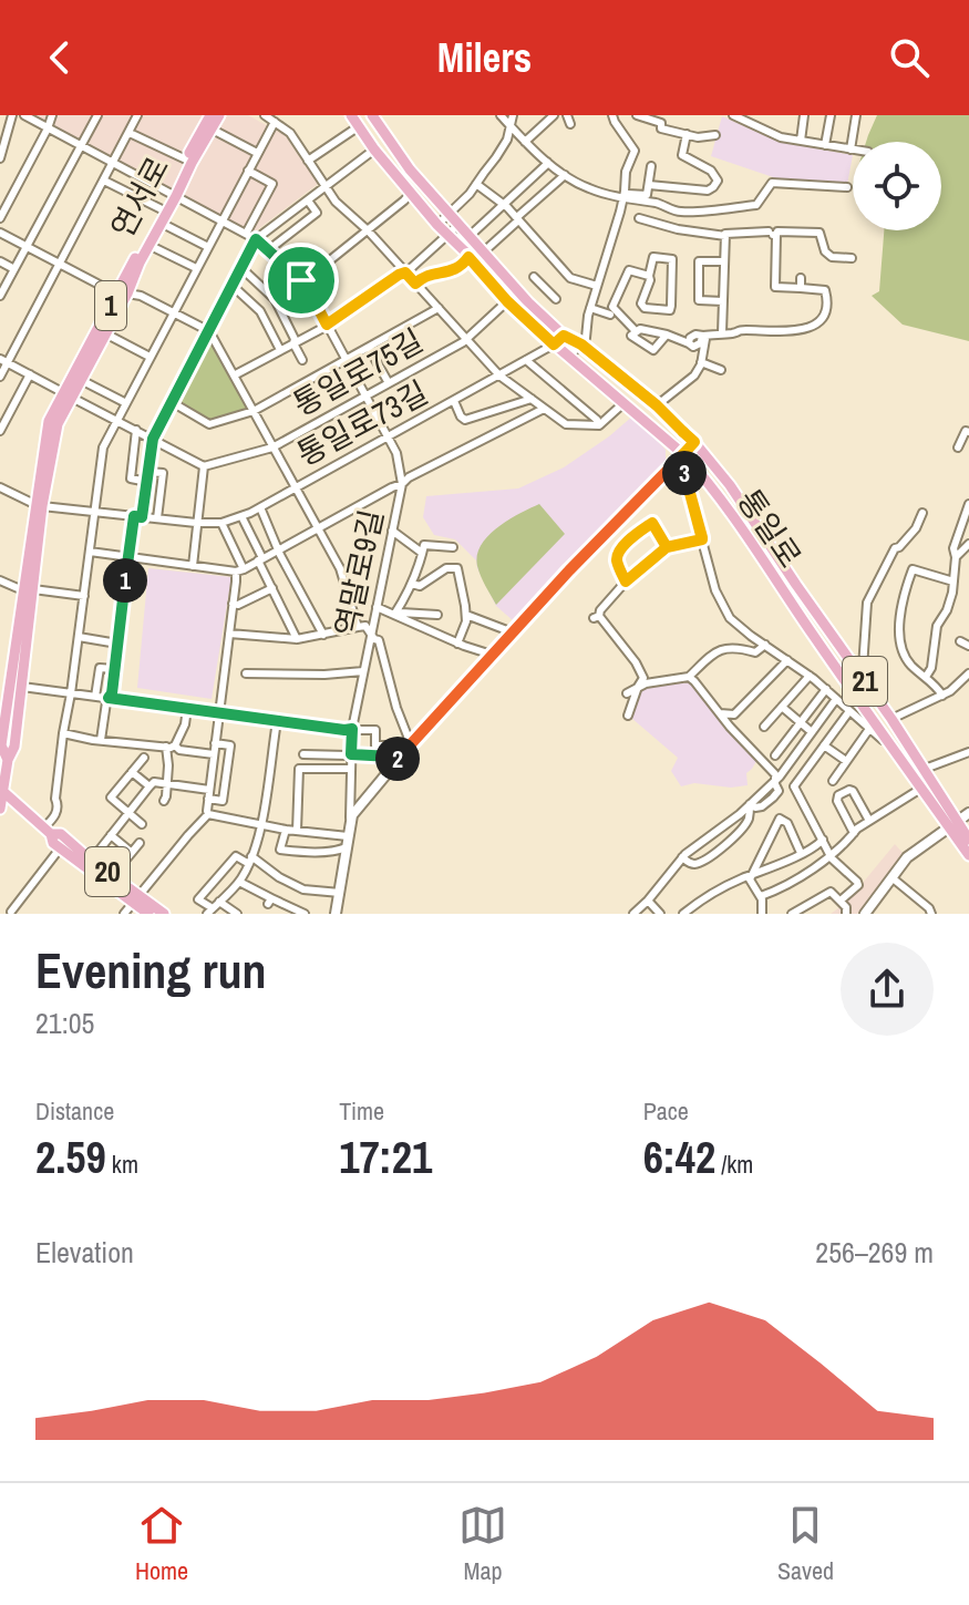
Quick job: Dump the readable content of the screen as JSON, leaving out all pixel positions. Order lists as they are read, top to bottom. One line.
{"streets":{"main road":["연서로","1","통일로","21","20"],"street":["통일로75길","통일로73길","역말로9길"]},"crossings":[["연서로","통일로73길"],["연서로","역말로9길"],["연서로","20"],["통일로75길","통일로73길"],["통일로75길","통일로"],["통일로75길","역말로9길"],["통일로73길","통일로"],["통일로73길","역말로9길"]],"page":{"header":"Milers","pins":["3","1","2"],"heading":["Evening run","21:05"],"stats":[["Distance","2.59 km"],["Time","17:21"],["Pace","6:42 /km"]],"chart":["Elevation","256–269 m"],"tabs":["Home","Map","Saved"]}}
